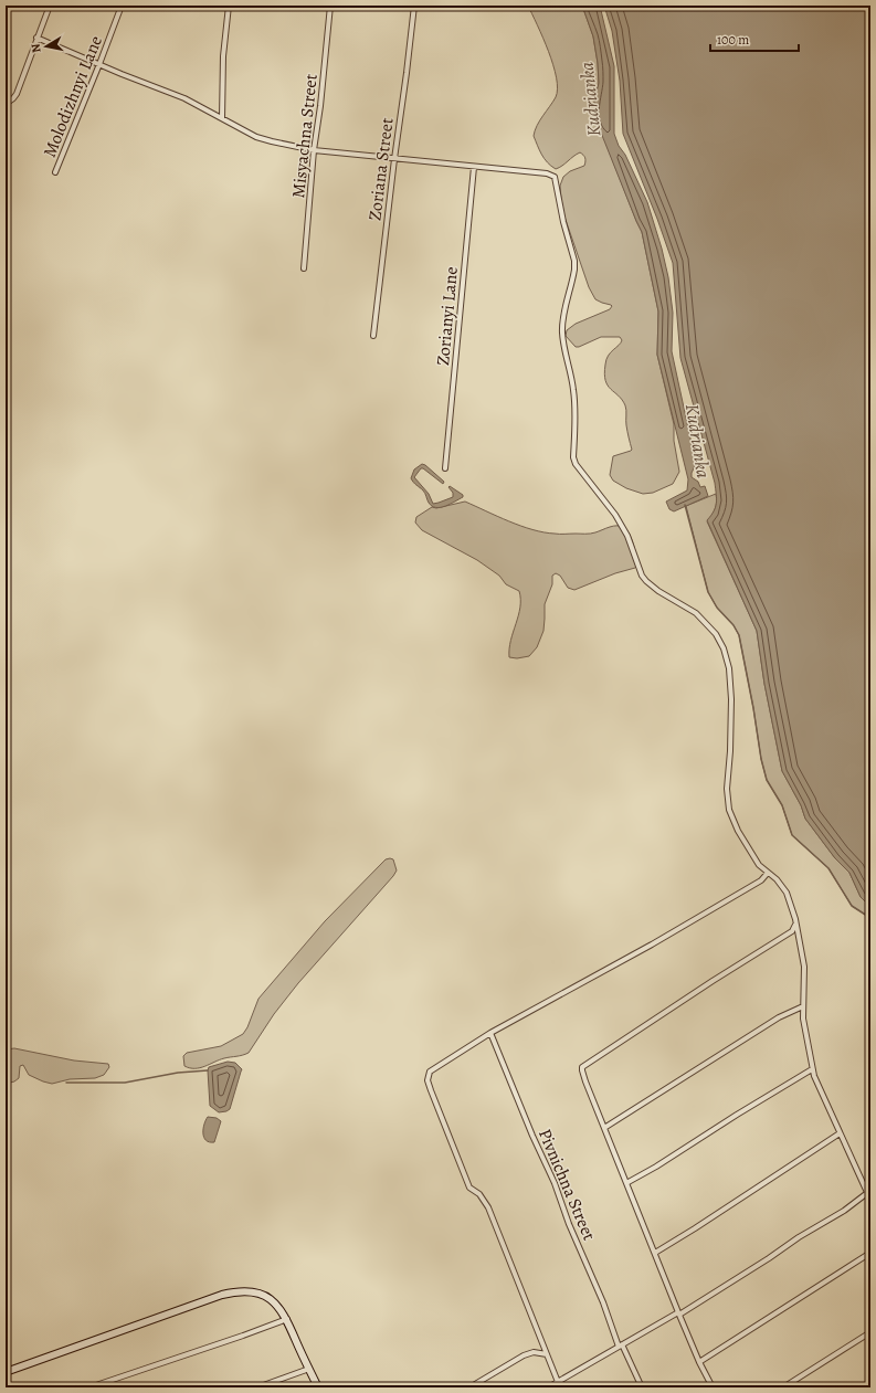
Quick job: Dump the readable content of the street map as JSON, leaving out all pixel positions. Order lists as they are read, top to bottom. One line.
{"streets":{"street":["Molodizhnyi Lane","Misyachna Street","Zoriana Street","Zorianyi Lane","Pivnichna Street"]},"water":["Kudrianka"],"scale_bar":"100 m","north":"left"}
